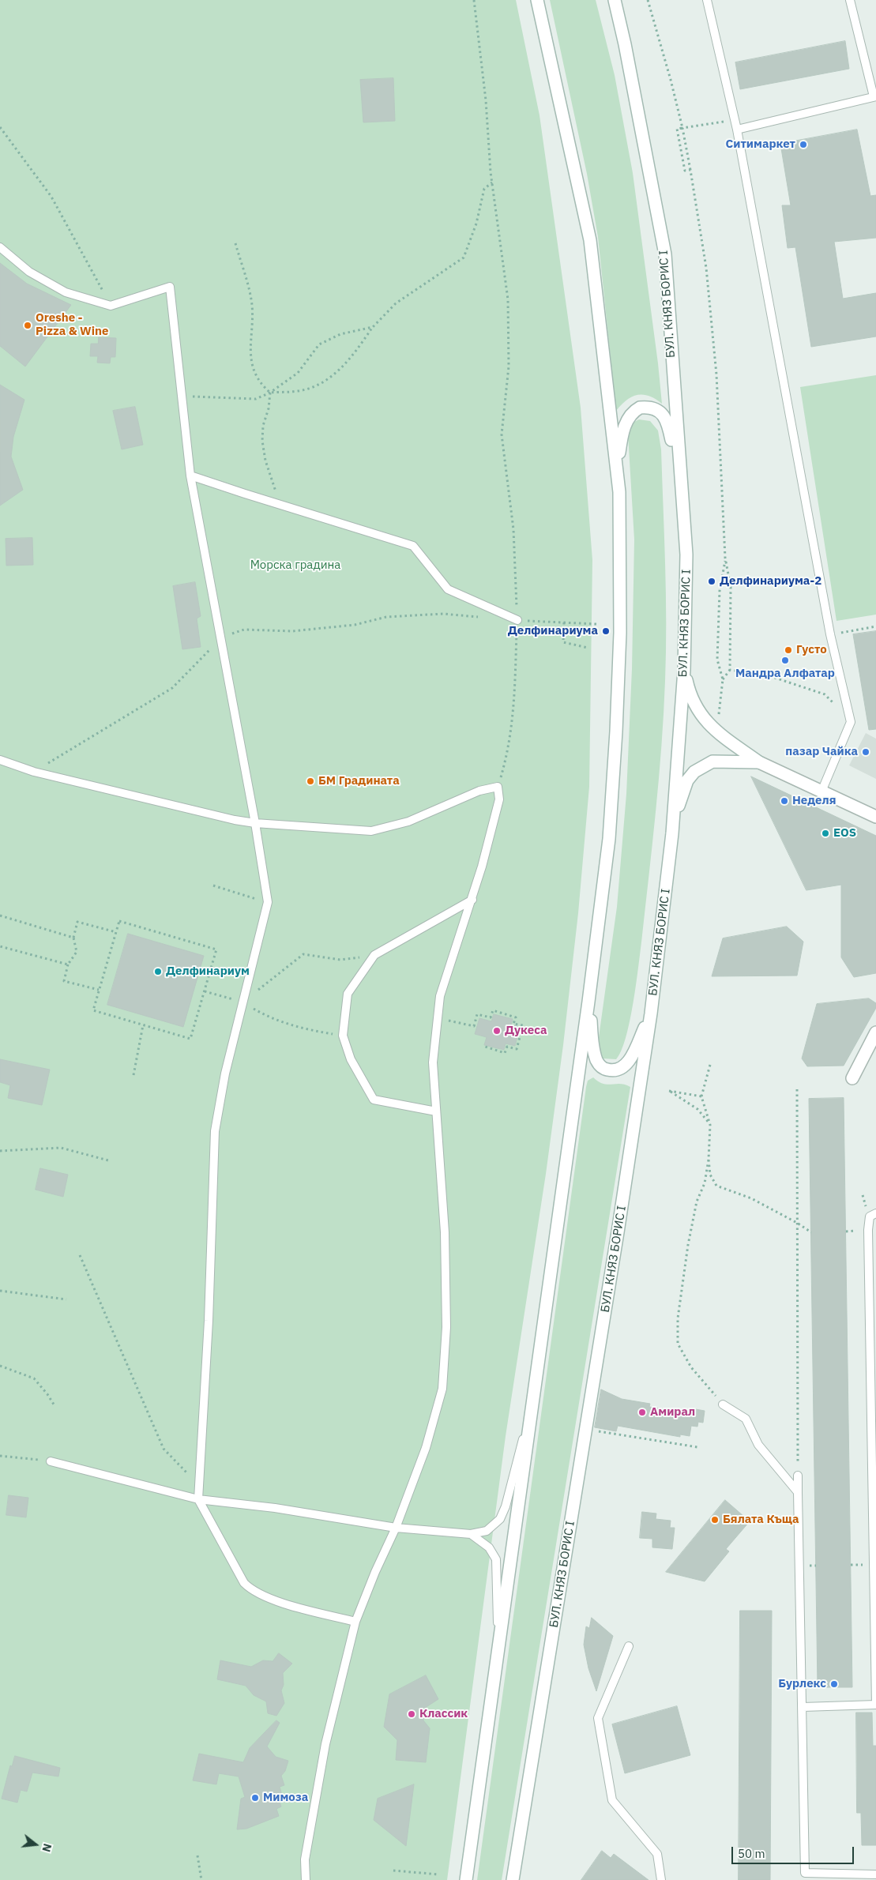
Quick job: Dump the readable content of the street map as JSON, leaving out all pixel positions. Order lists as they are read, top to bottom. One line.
{"streets":{"main road":["БУЛ. КНЯЗ БОРИС I"]},"parks":["Морска градина"],"places":["Ситимаркет","Oreshe - Pizza & Wine","Делфинариума-2","Делфинариума","Густо","Мандра Алфатар","пазар Чайка","БМ Градината","Неделя","EOS","Делфинариум","Дукеса","Амирал","Бялата Къща","Бурлекс","Классик","Мимоза"],"scale_bar":"50 m","north":"right"}
